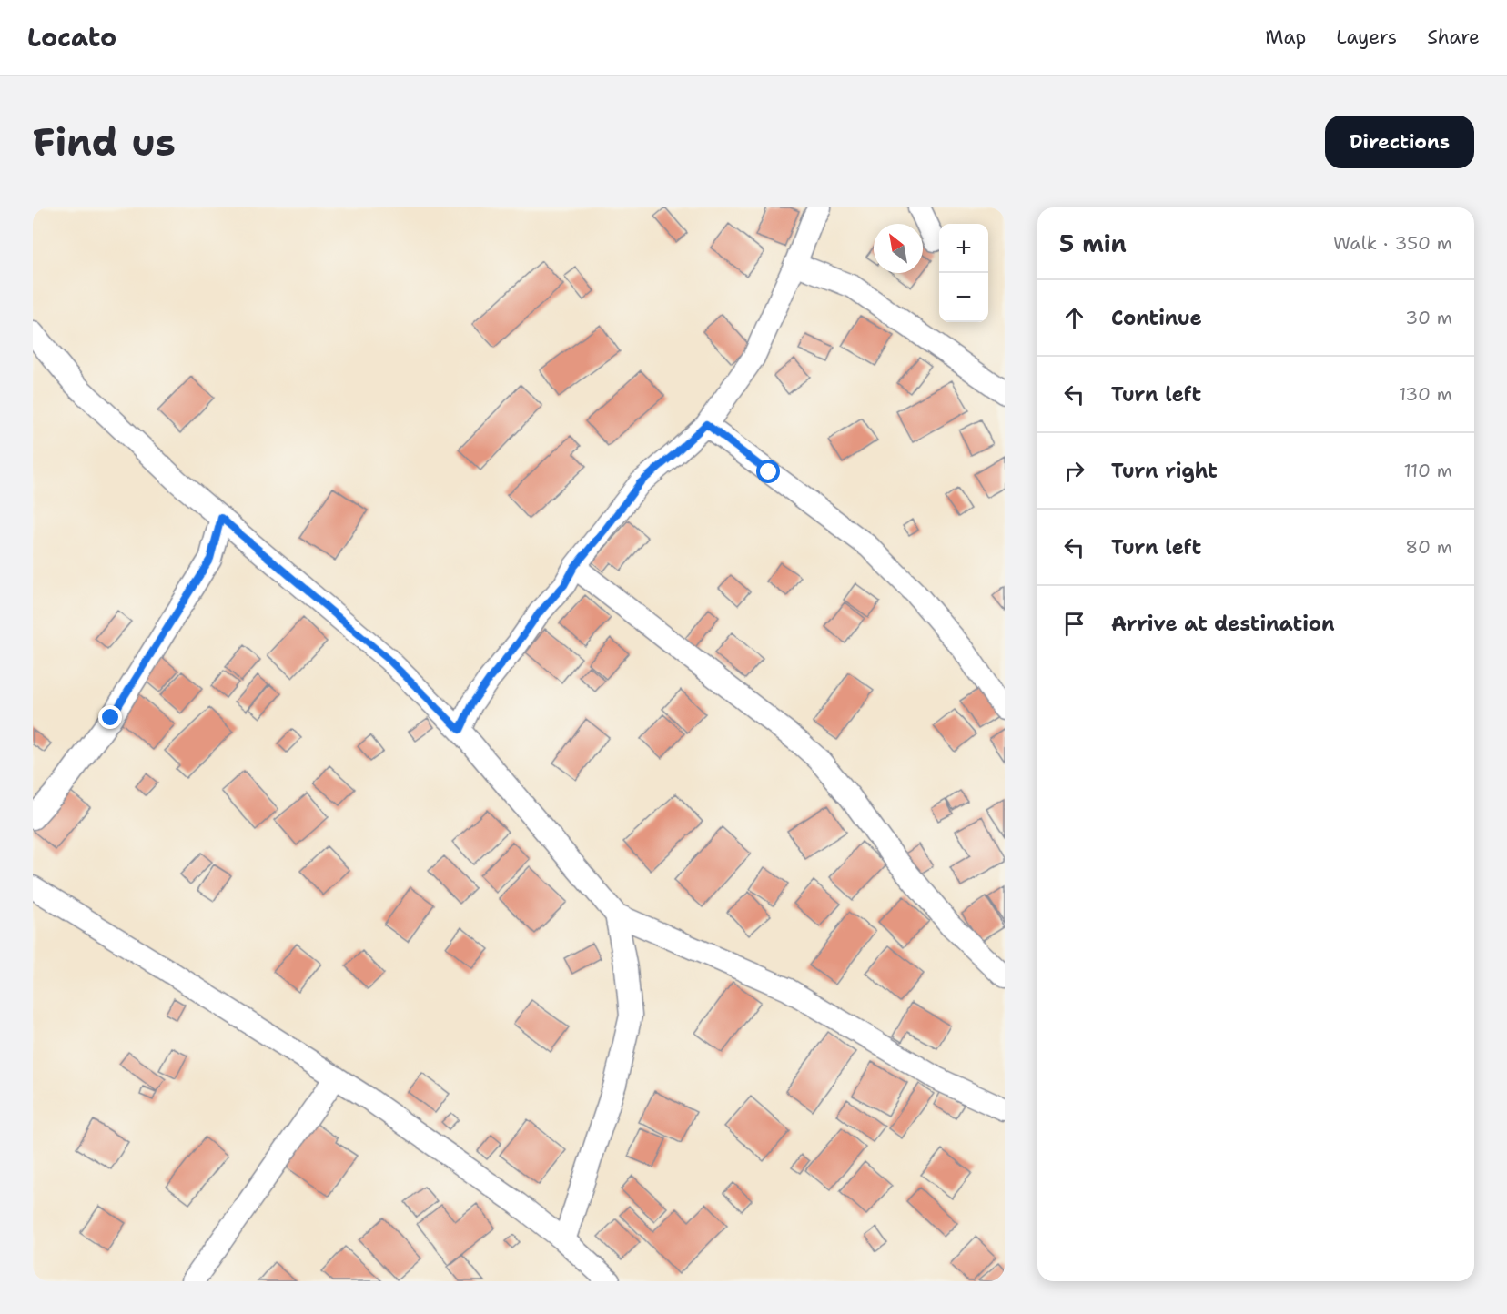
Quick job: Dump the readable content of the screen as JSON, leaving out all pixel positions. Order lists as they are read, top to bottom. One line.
{"north":"top left","page":{"header":"Locato","nav":["Map","Layers","Share"],"buttons":"Directions","title":"Find us","heading":["5 min","Walk · 350 m"],"map_buttons":["+","−"],"list":[["Continue","30 m"],["Turn left","130 m"],["Turn right","110 m"],["Turn left","80 m"],"Arrive at destination"]}}
